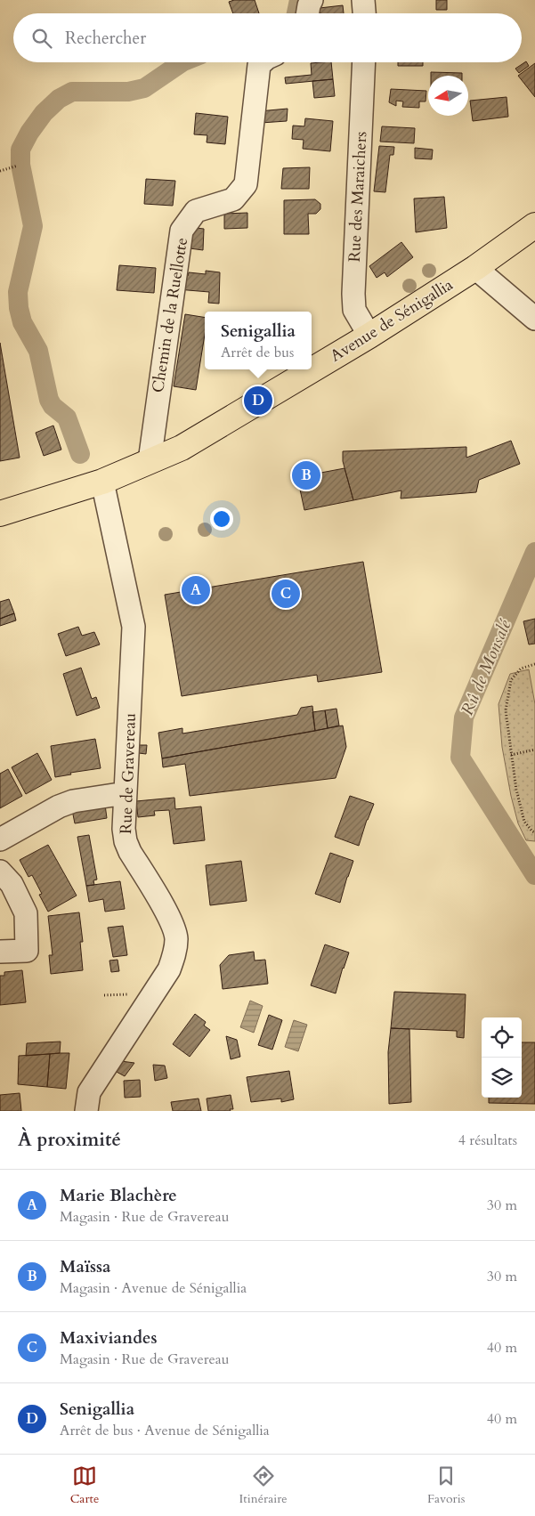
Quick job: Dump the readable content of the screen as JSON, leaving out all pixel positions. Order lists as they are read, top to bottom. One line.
{"streets":{"main road":["Avenue de Sénigallia"],"street":["Rue des Maraichers","Chemin de la Ruellotte","Rue de Gravereau"]},"crossings":[["Rue des Maraichers","Avenue de Sénigallia"],["Chemin de la Ruellotte","Avenue de Sénigallia"]],"water":["Rû de Monsalé"],"north":"left","page":{"search":"Rechercher","popup":["Senigallia","Arrêt de bus"],"pins":["D","B","A","C"],"heading":["À proximité","4 résultats"],"list":[{"mark":"A","name":"Marie Blachère","note":"Magasin · Rue de Gravereau","value":"30 m"},{"mark":"B","name":"Maïssa","note":"Magasin · Avenue de Sénigallia","value":"30 m"},{"mark":"C","name":"Maxiviandes","note":"Magasin · Rue de Gravereau","value":"40 m"},{"mark":"D","name":"Senigallia","note":"Arrêt de bus · Avenue de Sénigallia","value":"40 m"}],"nav":["Carte","Itinéraire","Favoris"]}}
